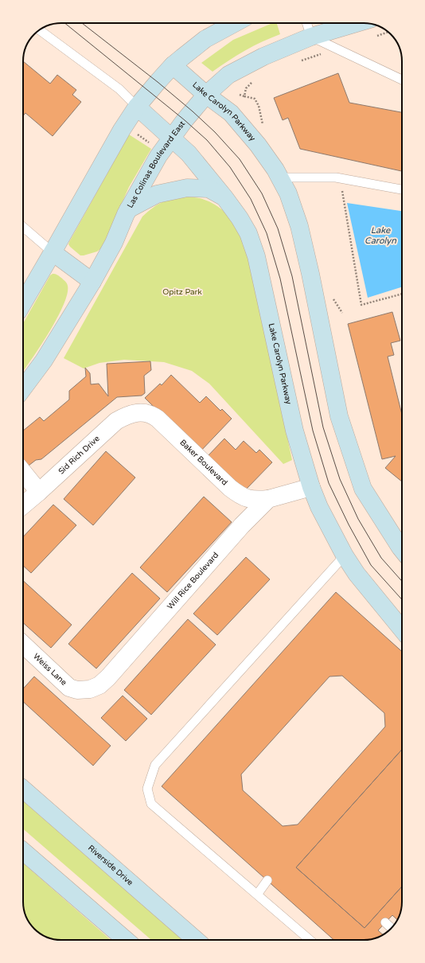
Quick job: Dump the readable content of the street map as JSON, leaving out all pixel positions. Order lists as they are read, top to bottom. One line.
{"streets":{"main road":["Lake Carolyn Parkway","Las Colinas Boulevard East","Riverside Drive"],"street":["Sid Rich Drive","Baker Boulevard","Will Rice Boulevard","Weiss Lane"]},"crossings":[["Lake Carolyn Parkway","Las Colinas Boulevard East"],["Sid Rich Drive","Baker Boulevard"],["Baker Boulevard","Will Rice Boulevard"],["Will Rice Boulevard","Weiss Lane"]],"water":["Lake Carolyn"],"parks":["Opitz Park"]}
